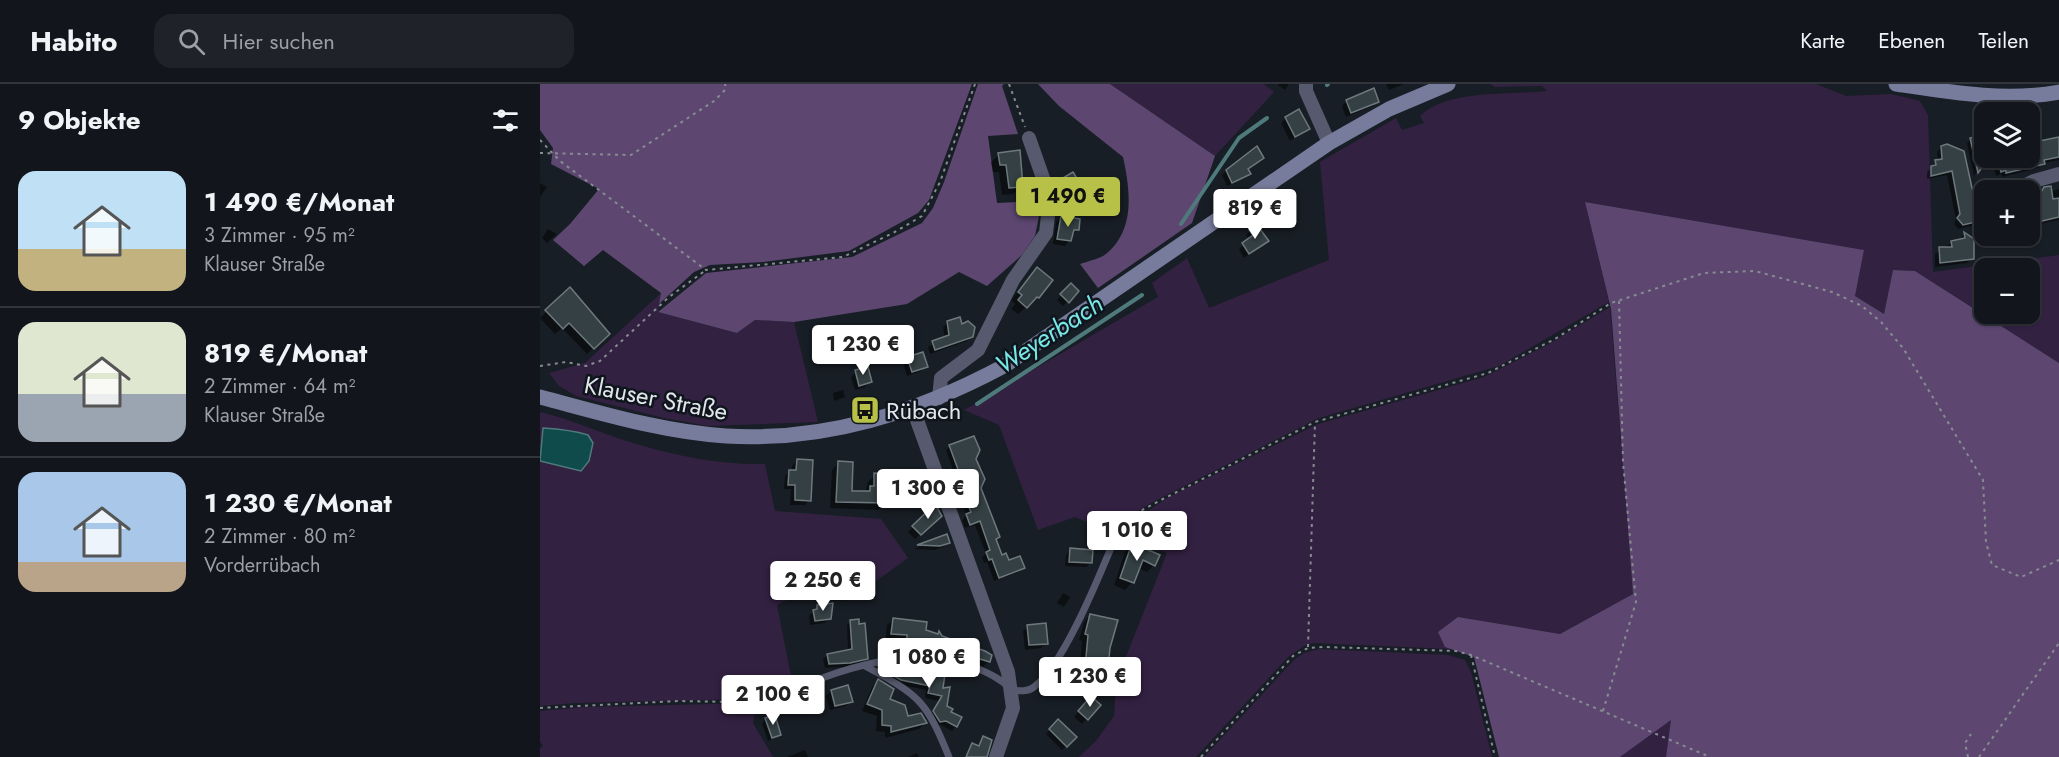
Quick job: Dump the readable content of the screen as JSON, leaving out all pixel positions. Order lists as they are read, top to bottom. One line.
{"streets":{"main road":["Klauser Straße"]},"water":["Weyerbach"],"places":{"bus stop":["Rübach"]},"page":{"header":"Habito","search":"Hier suchen","nav":["Karte","Ebenen","Teilen"],"heading":"9 Objekte","map_buttons":["+","−"],"list":[{"name":"1 490 €/Monat","note":"3 Zimmer · 95 m² · Klauser Straße"},{"name":"819 €/Monat","note":"2 Zimmer · 64 m² · Klauser Straße"},{"name":"1 230 €/Monat","note":"2 Zimmer · 80 m² · Vorderrübach"}],"price":["1 490 €","819 €","1 230 €","1 300 €","1 010 €","2 250 €","1 080 €","1 230 €","2 100 €"]}}
